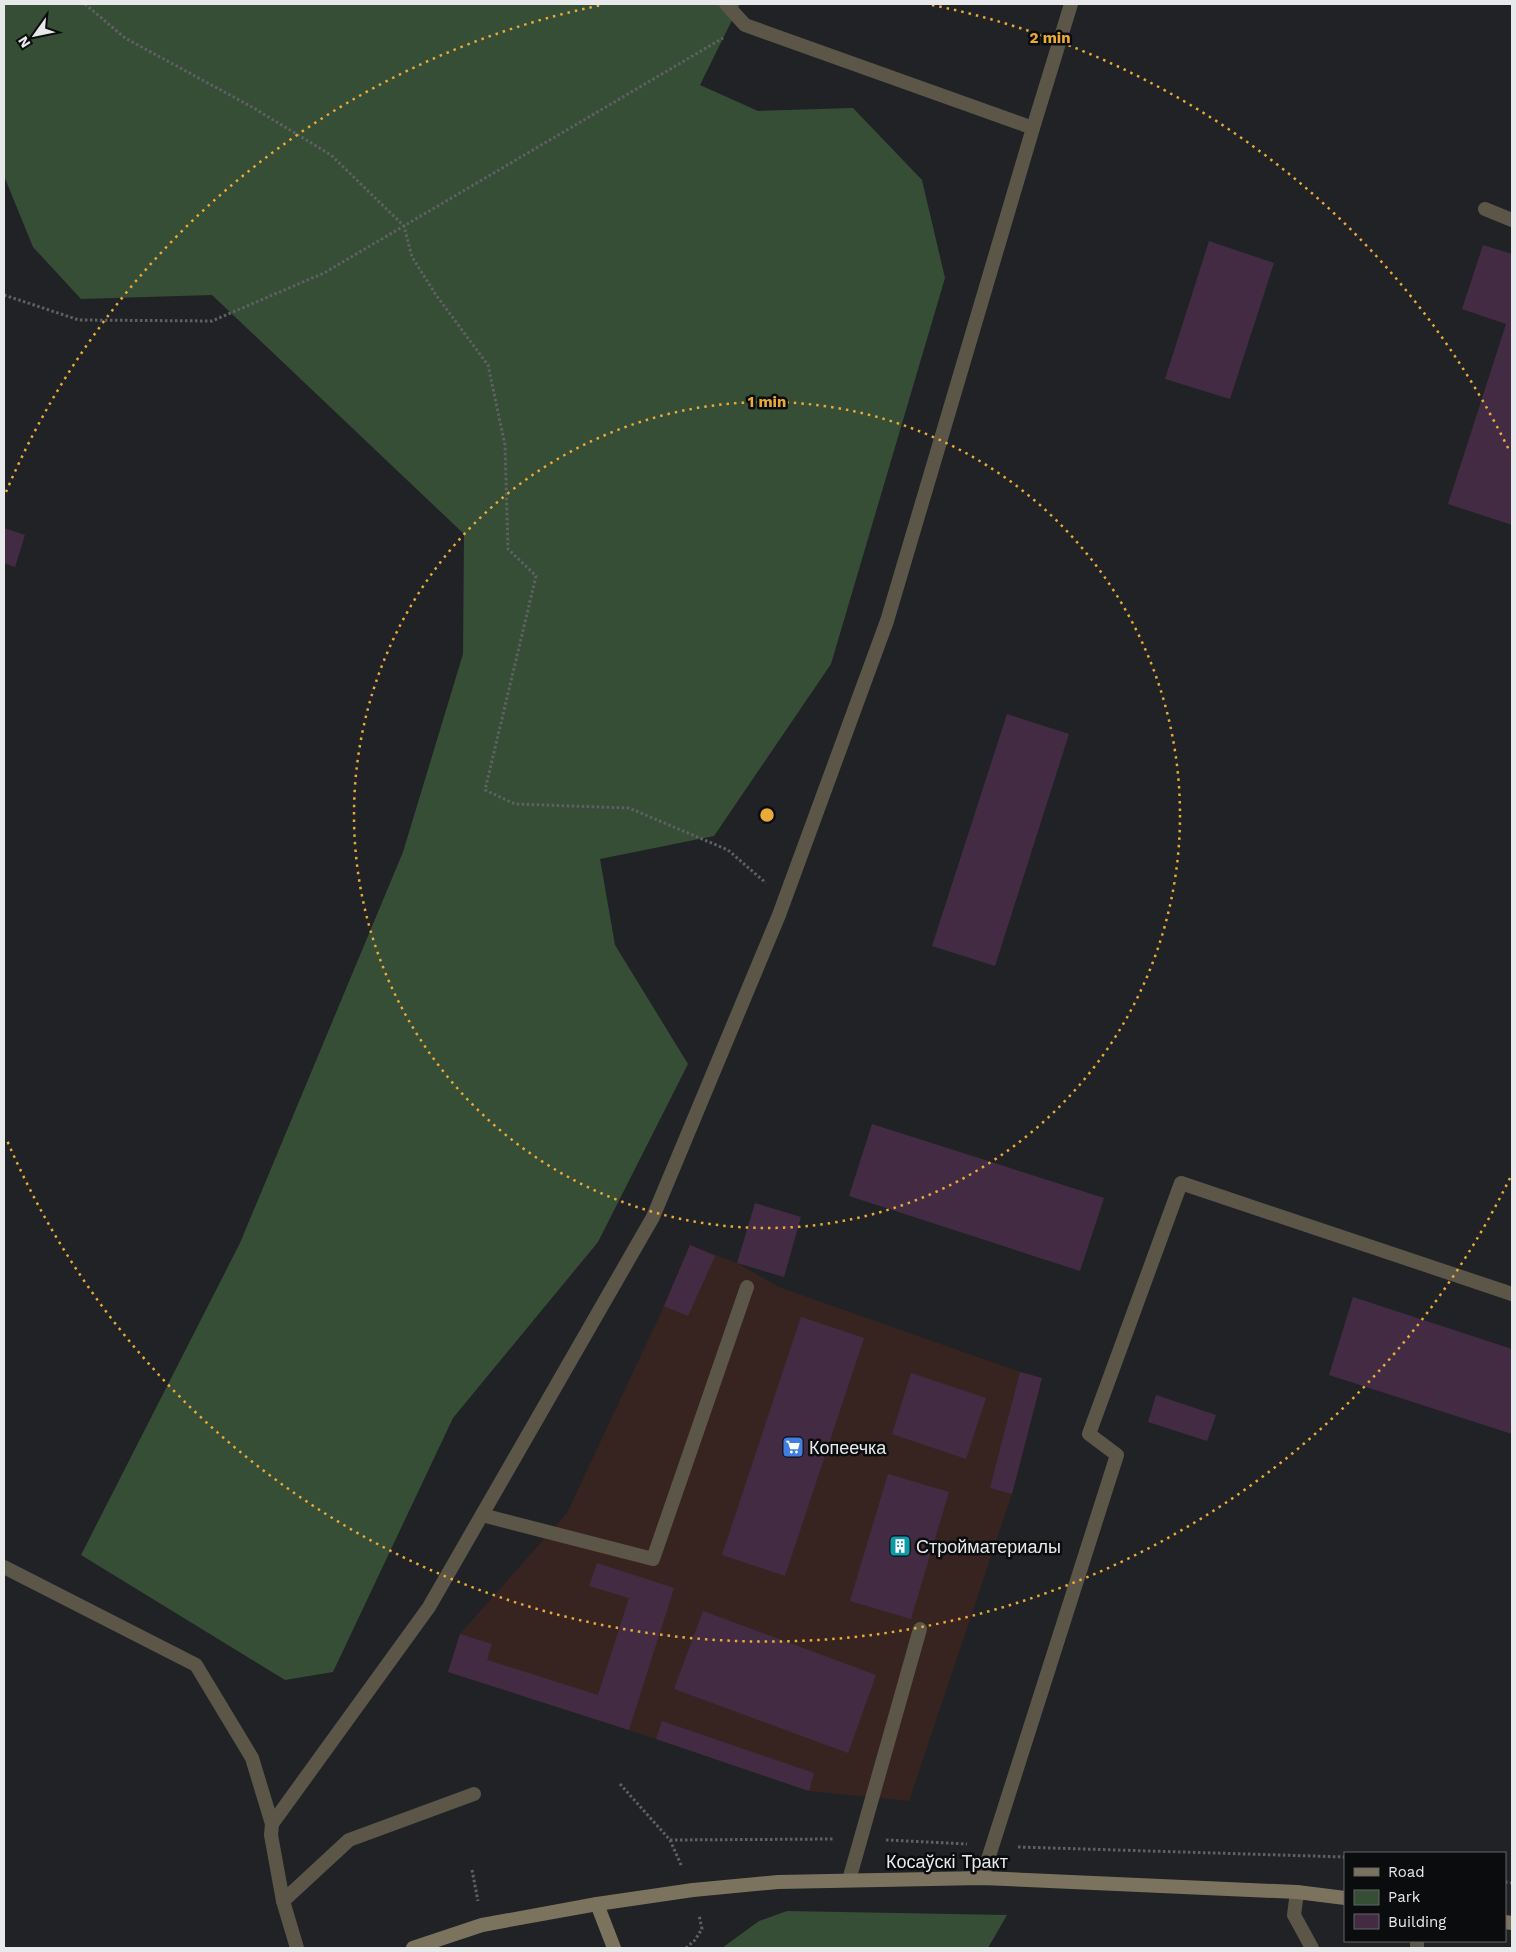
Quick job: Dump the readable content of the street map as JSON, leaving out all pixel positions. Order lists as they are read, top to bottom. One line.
{"streets":{"main road":["Косаўскі Тракт"]},"places":{"supermarket":["Копеечка"],"building":["Стройматериалы"]},"legend":["Road","Park","Building"],"north":"bottom left","rings":["2 min","1 min"]}
